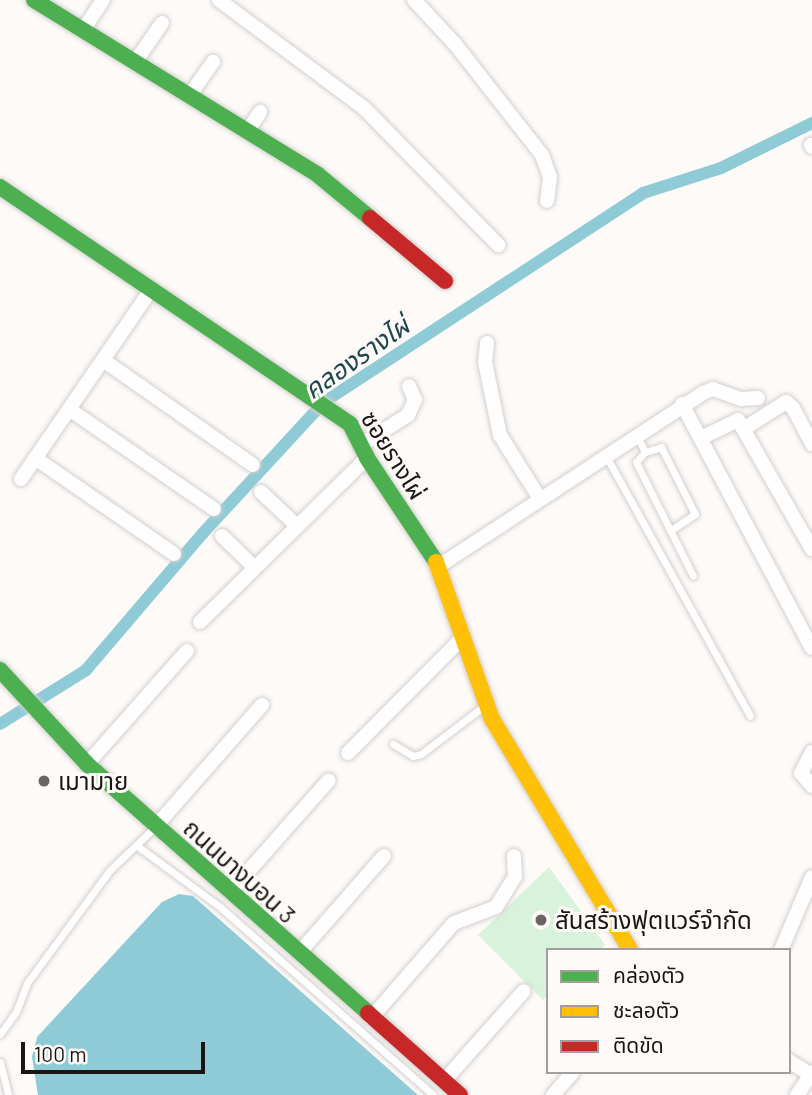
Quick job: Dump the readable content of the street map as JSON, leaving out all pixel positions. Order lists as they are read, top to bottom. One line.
{"streets":{"street":["ซอยรางไผ่","ถนนบางบอน 3"]},"water":["คลองรางไผ่"],"places":["เมามาย","สันสร้างฟุตแวร์จำกัด"],"legend":["คล่องตัว","ชะลอตัว","ติดขัด"],"scale_bar":"100 m"}
